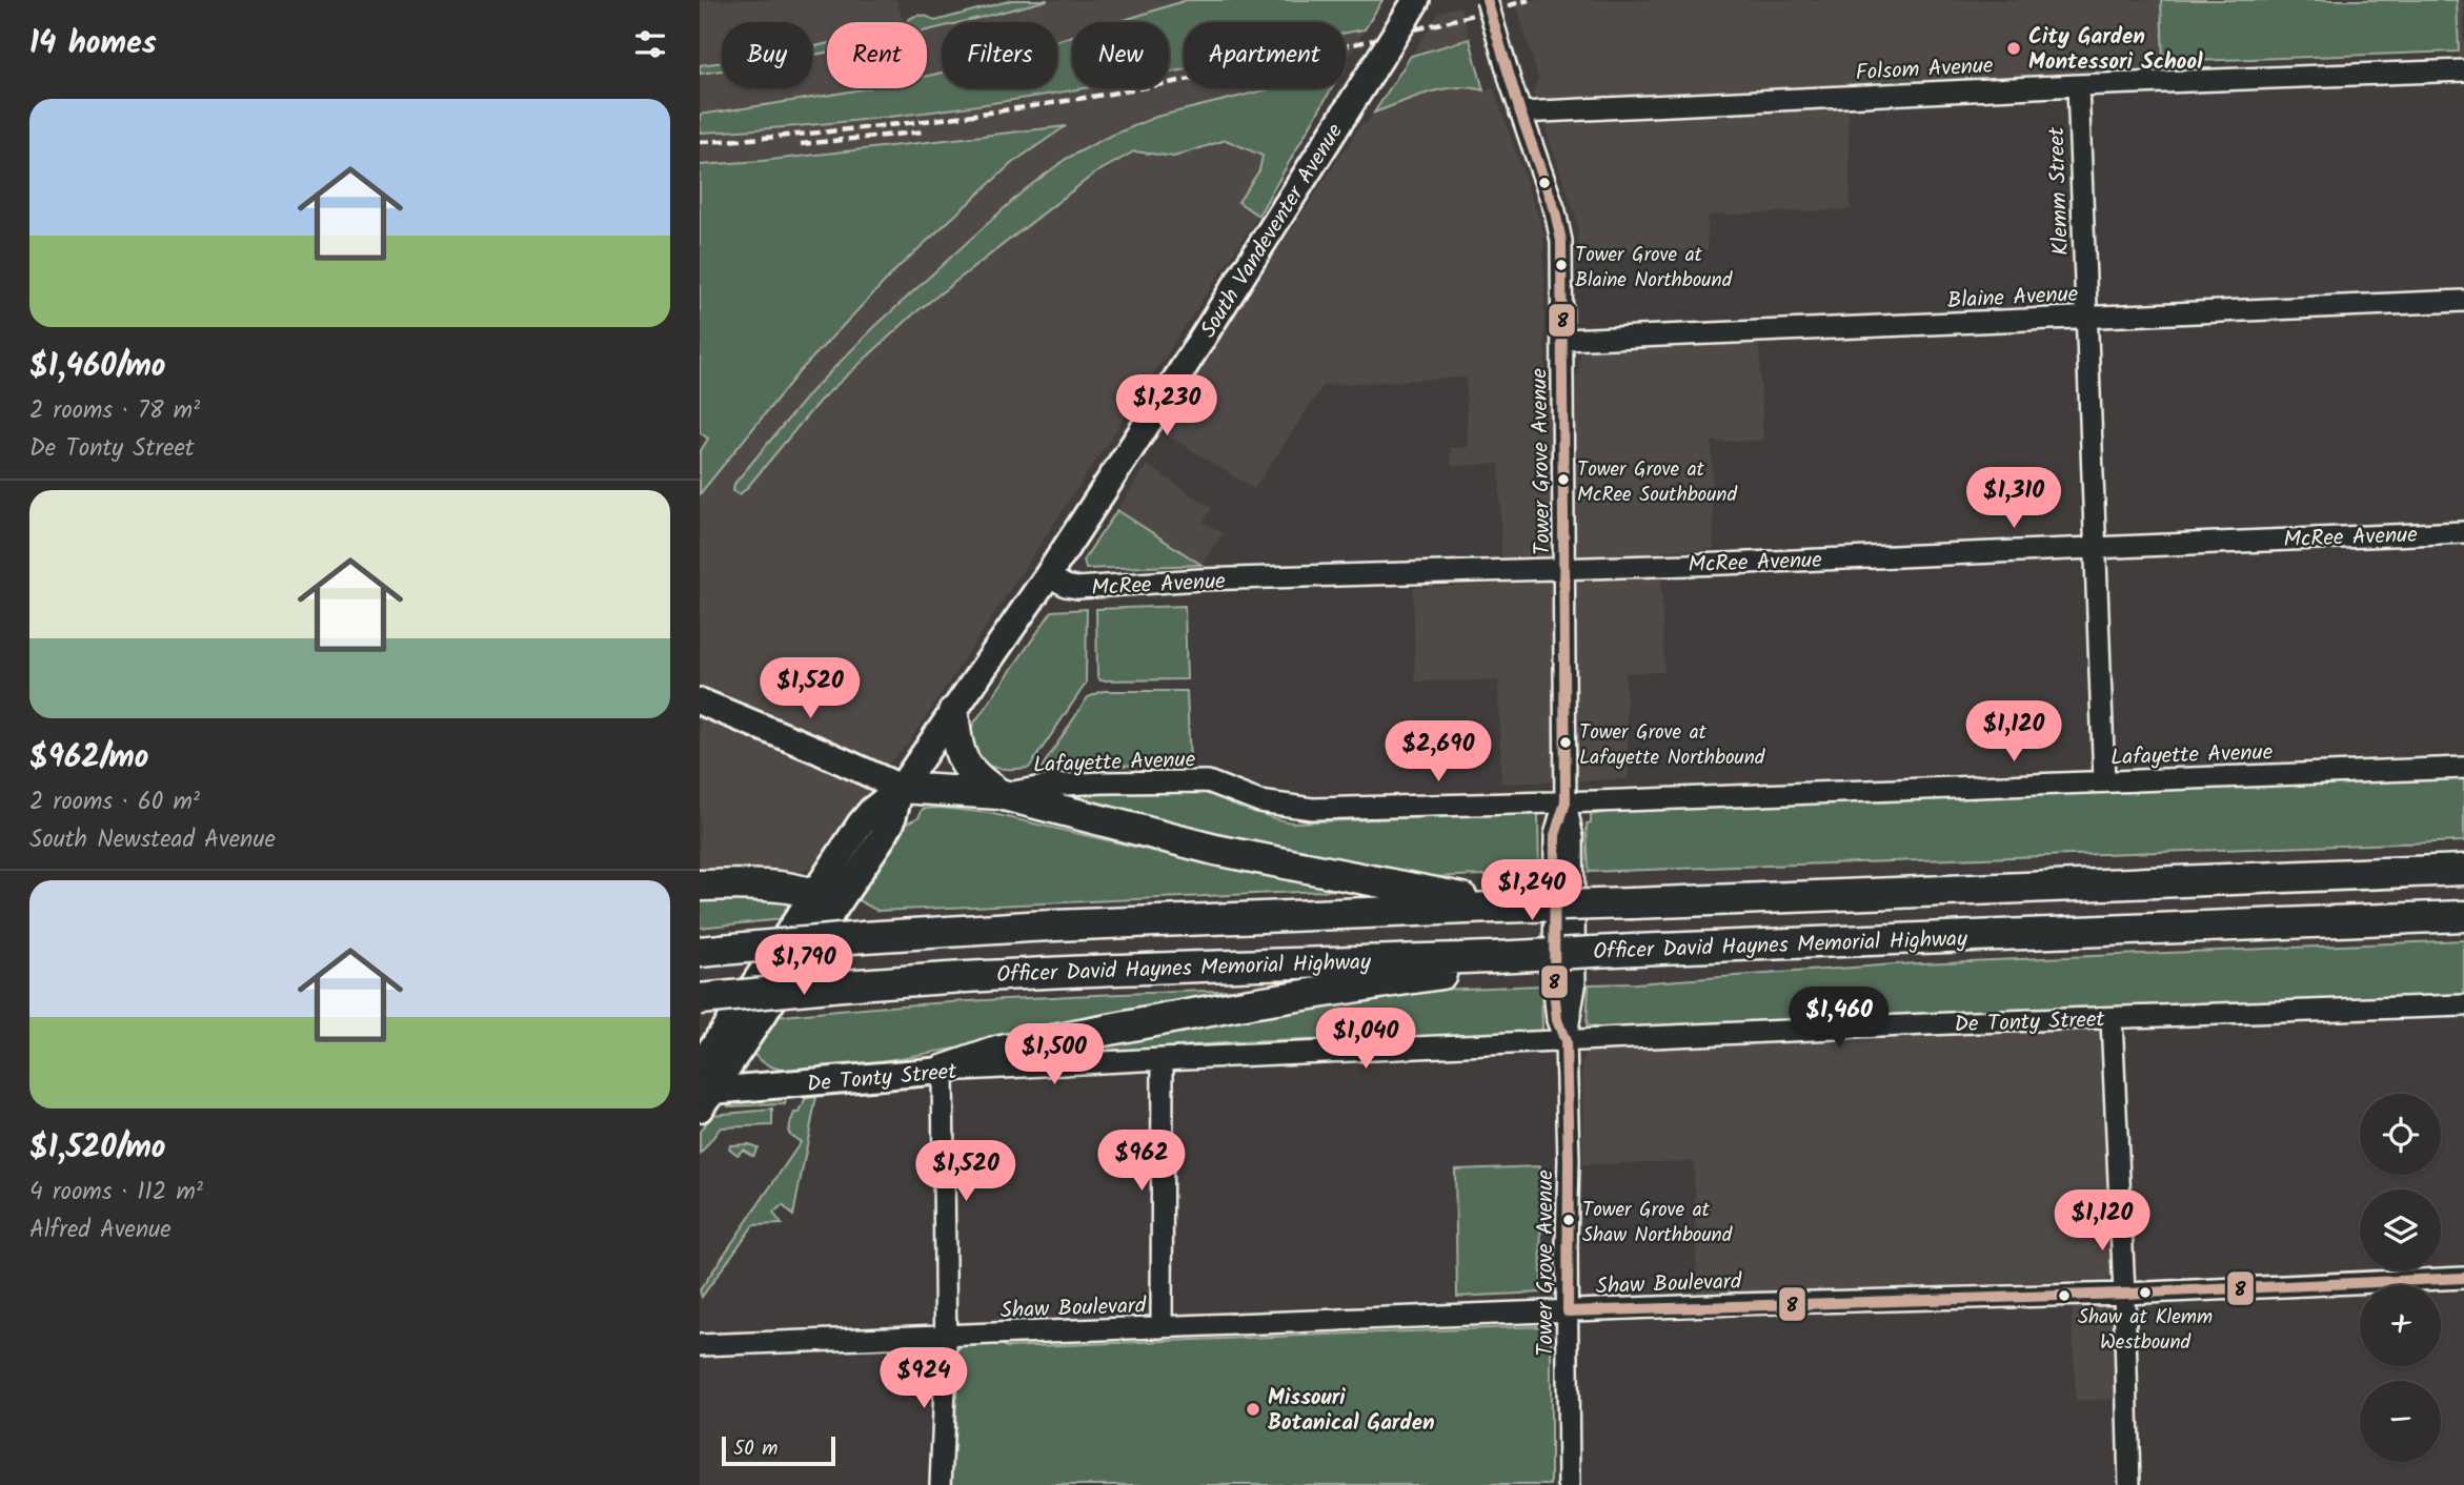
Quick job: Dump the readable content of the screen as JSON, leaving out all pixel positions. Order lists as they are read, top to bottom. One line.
{"streets":{"highway":["Officer David Haynes Memorial Highway"],"main road":["South Vandeventer Avenue","De Tonty Street"],"street":["Folsom Avenue","Klemm Street","Blaine Avenue","Tower Grove Avenue","McRee Avenue","Lafayette Avenue","Shaw Boulevard"]},"crossings":[["Folsom Avenue","Klemm Street"],["Folsom Avenue","Tower Grove Avenue"],["Klemm Street","Blaine Avenue"],["Klemm Street","McRee Avenue"],["Klemm Street","Lafayette Avenue"],["South Vandeventer Avenue","McRee Avenue"],["South Vandeventer Avenue","De Tonty Street"],["Blaine Avenue","Tower Grove Avenue"],["Tower Grove Avenue","McRee Avenue"],["Tower Grove Avenue","Lafayette Avenue"],["Tower Grove Avenue","De Tonty Street"],["Tower Grove Avenue","Shaw Boulevard"]],"places":["City Garden Montessori School","Tower Grove at Blaine Northbound","Tower Grove at McRee Southbound","Tower Grove at Lafayette Northbound","Tower Grove at Shaw Northbound","Shaw at Klemm Westbound","Missouri Botanical Garden"],"lines":["transit line 8"],"scale_bar":"50 m","page":{"heading":"14 homes","chip":["Buy","Rent","Filters","New","Apartment"],"list":[{"name":"$1,460/mo","note":"2 rooms · 78 m² · De Tonty Street"},{"name":"$962/mo","note":"2 rooms · 60 m² · South Newstead Avenue"},{"name":"$1,520/mo","note":"4 rooms · 112 m² · Alfred Avenue"}],"price":["$1,230","$1,310","$1,520","$1,120","$2,690","$1,240","$1,790","$1,460","$1,040","$1,500","$962","$1,520","$1,120","$924"],"map_buttons":["+","−"],"scale":"50 m"}}
